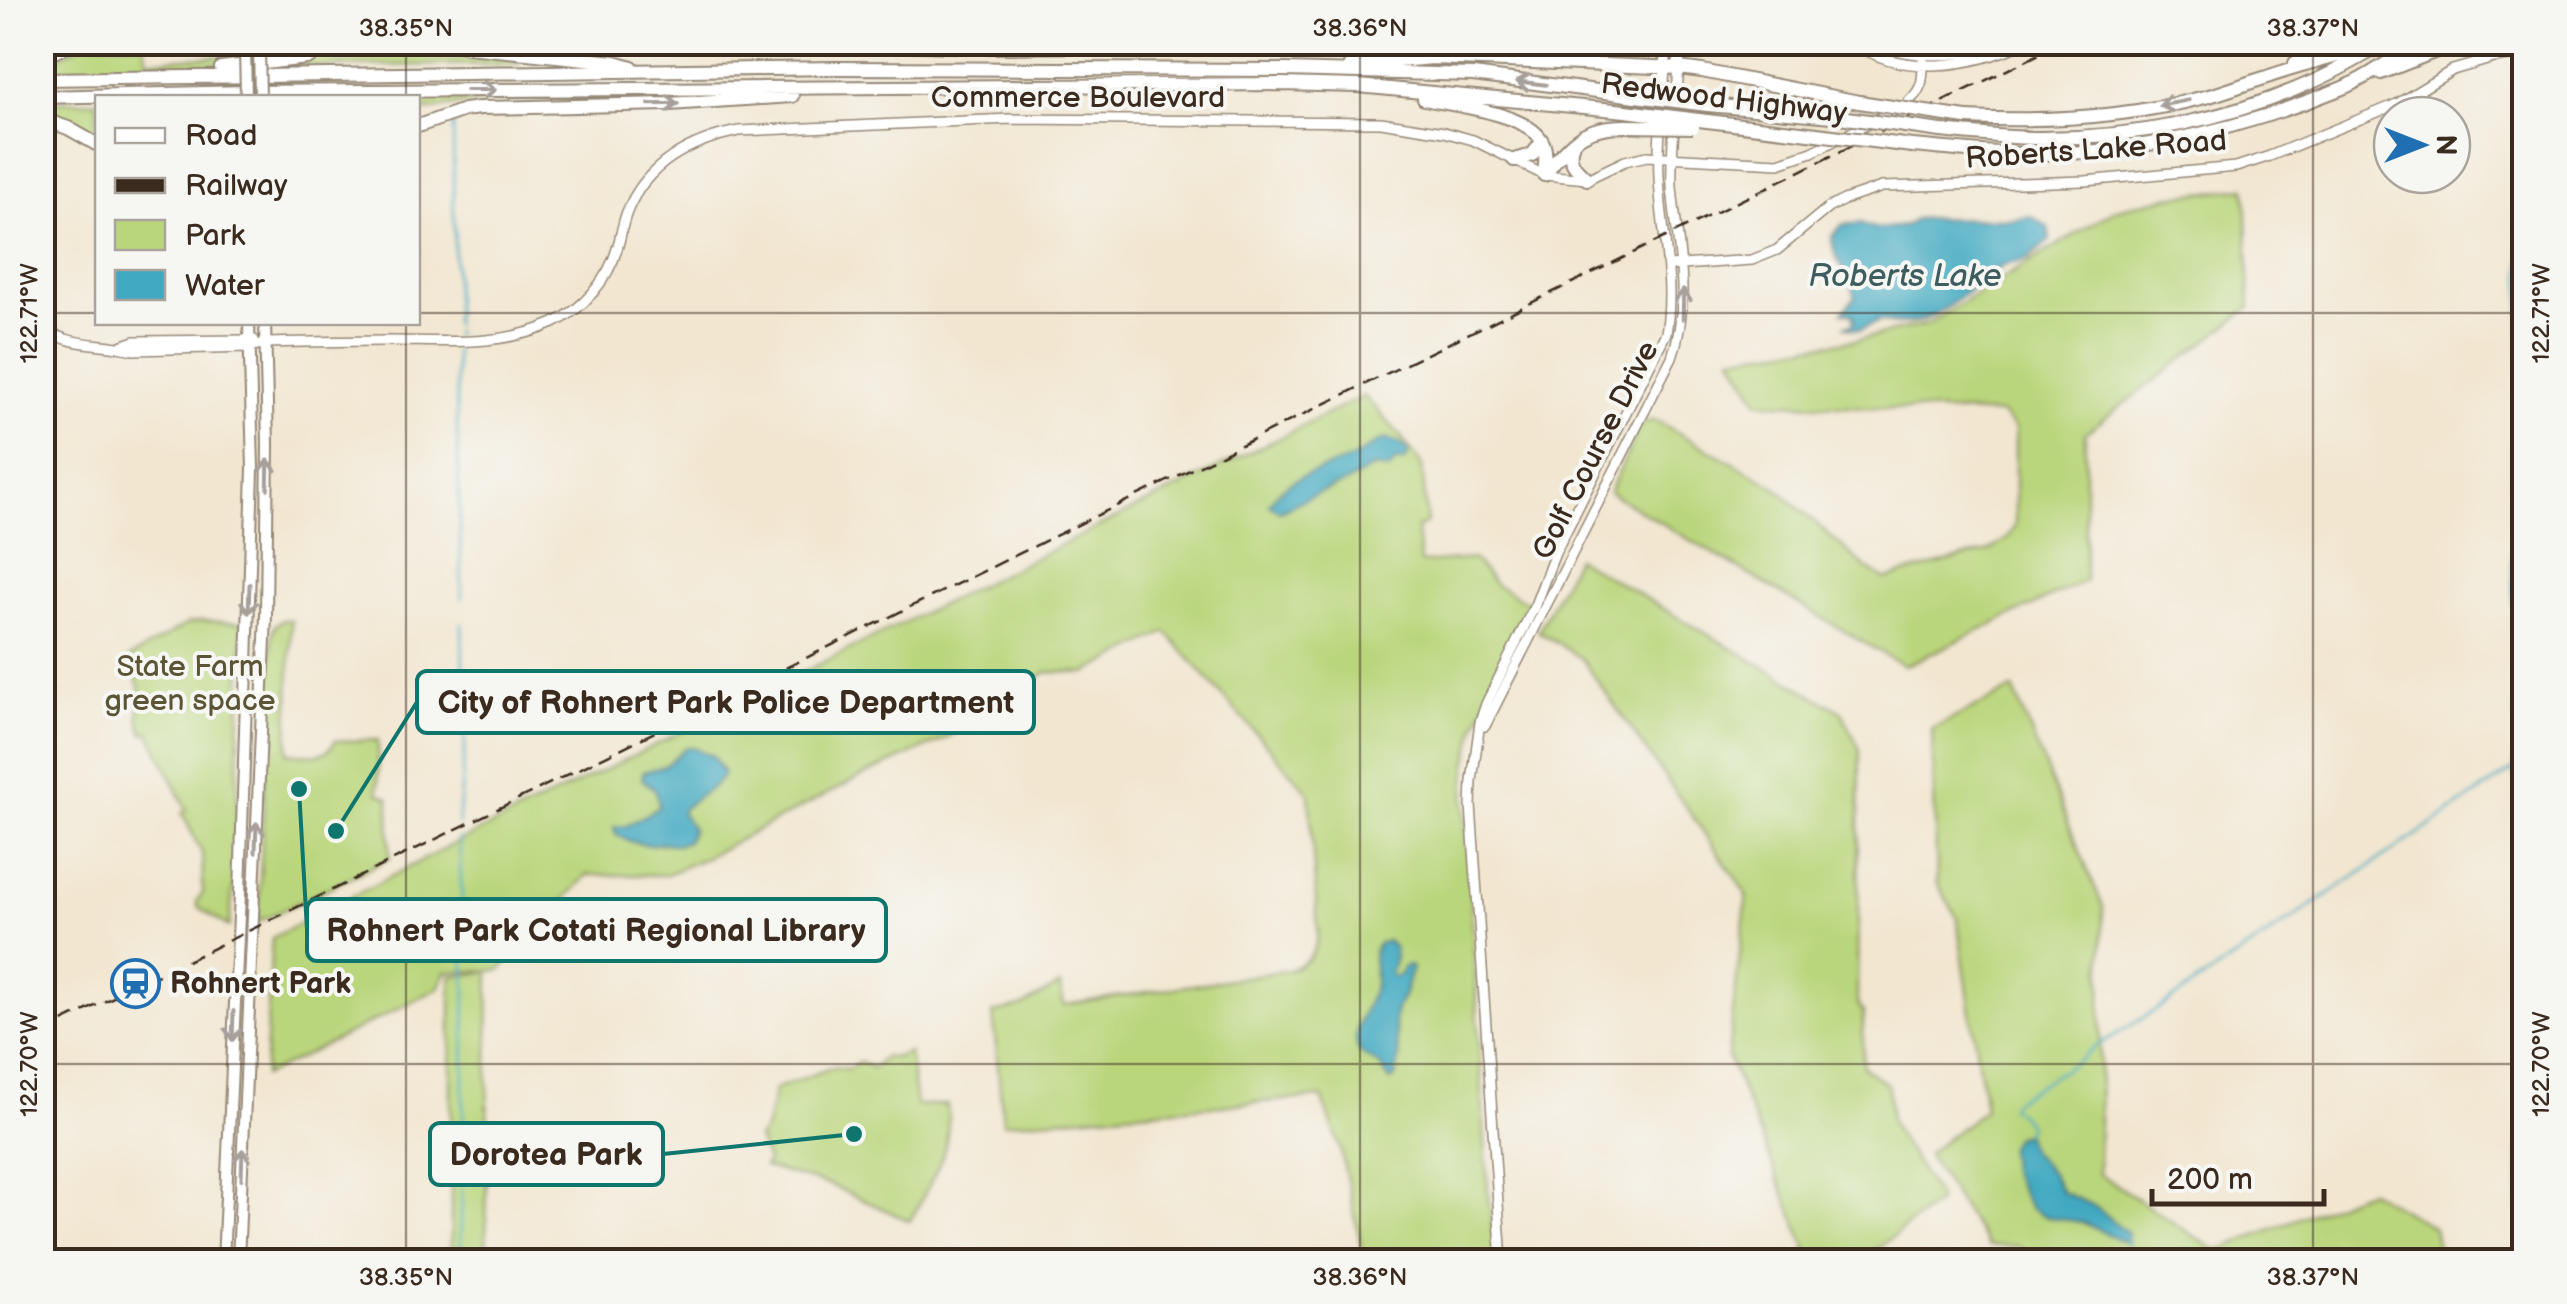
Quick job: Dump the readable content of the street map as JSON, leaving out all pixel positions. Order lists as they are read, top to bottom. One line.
{"streets":{"highway":["Redwood Highway"],"main road":["Golf Course Drive"],"street":["Commerce Boulevard","Roberts Lake Road"]},"crossings":[["Commerce Boulevard","Golf Course Drive"],["Roberts Lake Road","Golf Course Drive"]],"water":["Roberts Lake"],"parks":["State Farm green space"],"places":{"other":["Rohnert Park Cotati Regional Library","City of Rohnert Park Police Department","Dorotea Park"],"station":["Rohnert Park"]},"legend":["Road","Railway","Park","Water"],"scale_bar":"200 m","north":"right","coordinates":["38.35°N","38.36°N","38.37°N","122.71°W","122.70°W"]}
